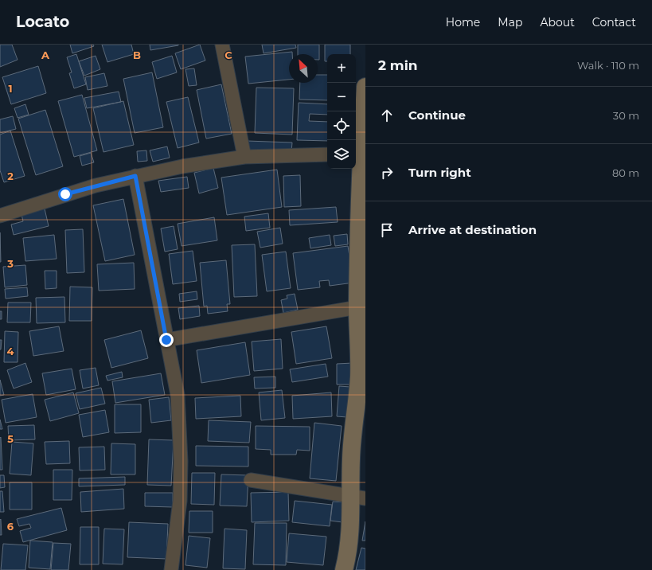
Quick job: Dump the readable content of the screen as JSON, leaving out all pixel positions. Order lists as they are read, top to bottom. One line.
{"north":"top left","page":{"header":"Locato","nav":["Home","Map","About","Contact"],"heading":["2 min","Walk · 110 m"],"map_buttons":["+","−"],"list":[["Continue","30 m"],["Turn right","80 m"],"Arrive at destination"]},"grid":{"columns":["A","B","C"],"rows":["1","2","3","4","5","6"]}}
